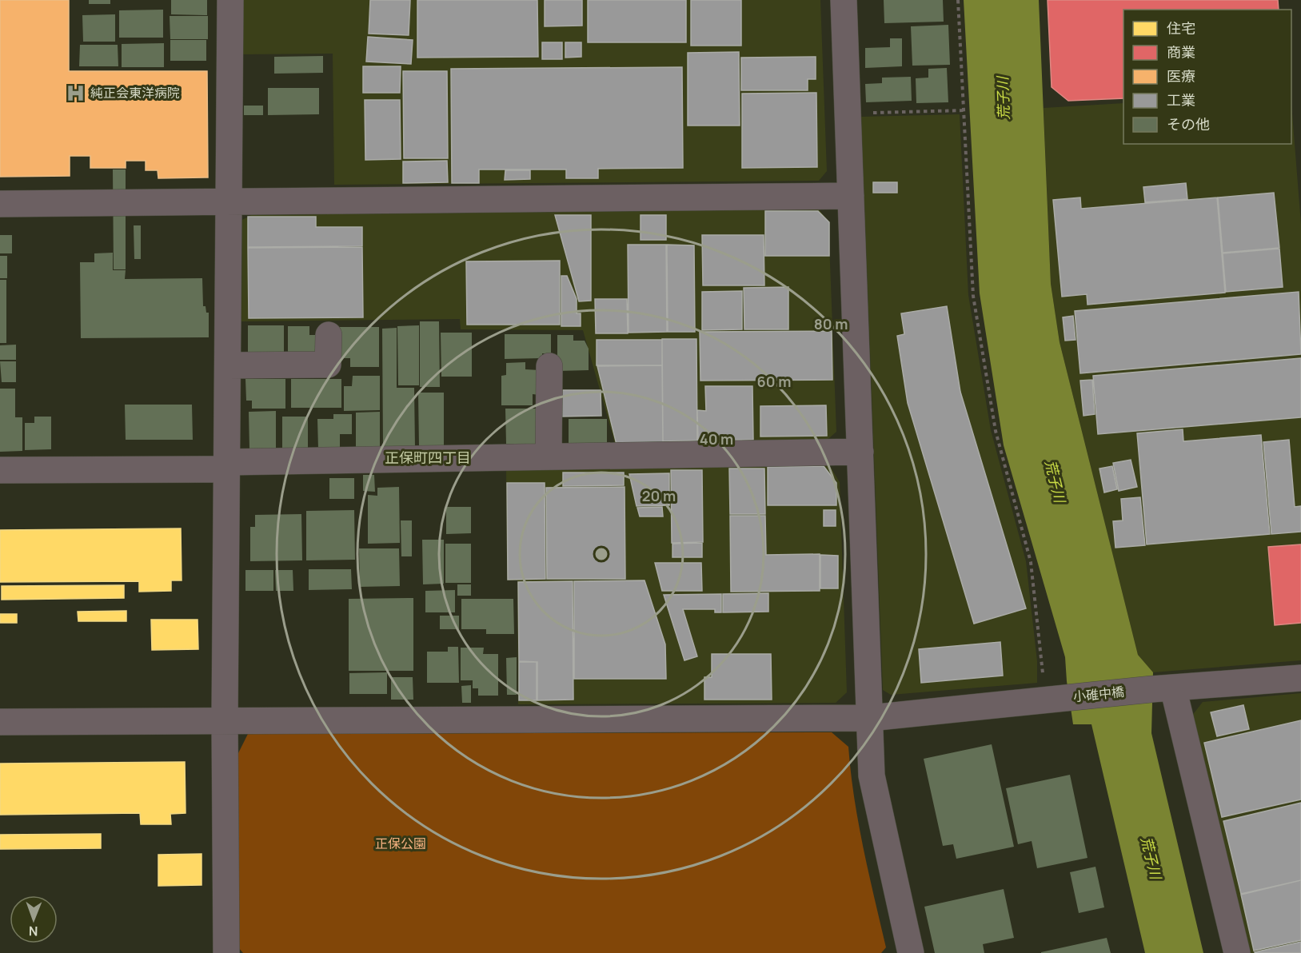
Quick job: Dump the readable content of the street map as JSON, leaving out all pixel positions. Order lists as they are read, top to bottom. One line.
{"streets":{"street":["小碓中橋"]},"districts":["正保町四丁目"],"water":["荒子川"],"parks":["正保公園"],"places":{"hospital":["純正会東洋病院"]},"legend":["住宅","商業","医療","工業","その他"],"north":"bottom","rings":["80 m","60 m","40 m","20 m"]}
